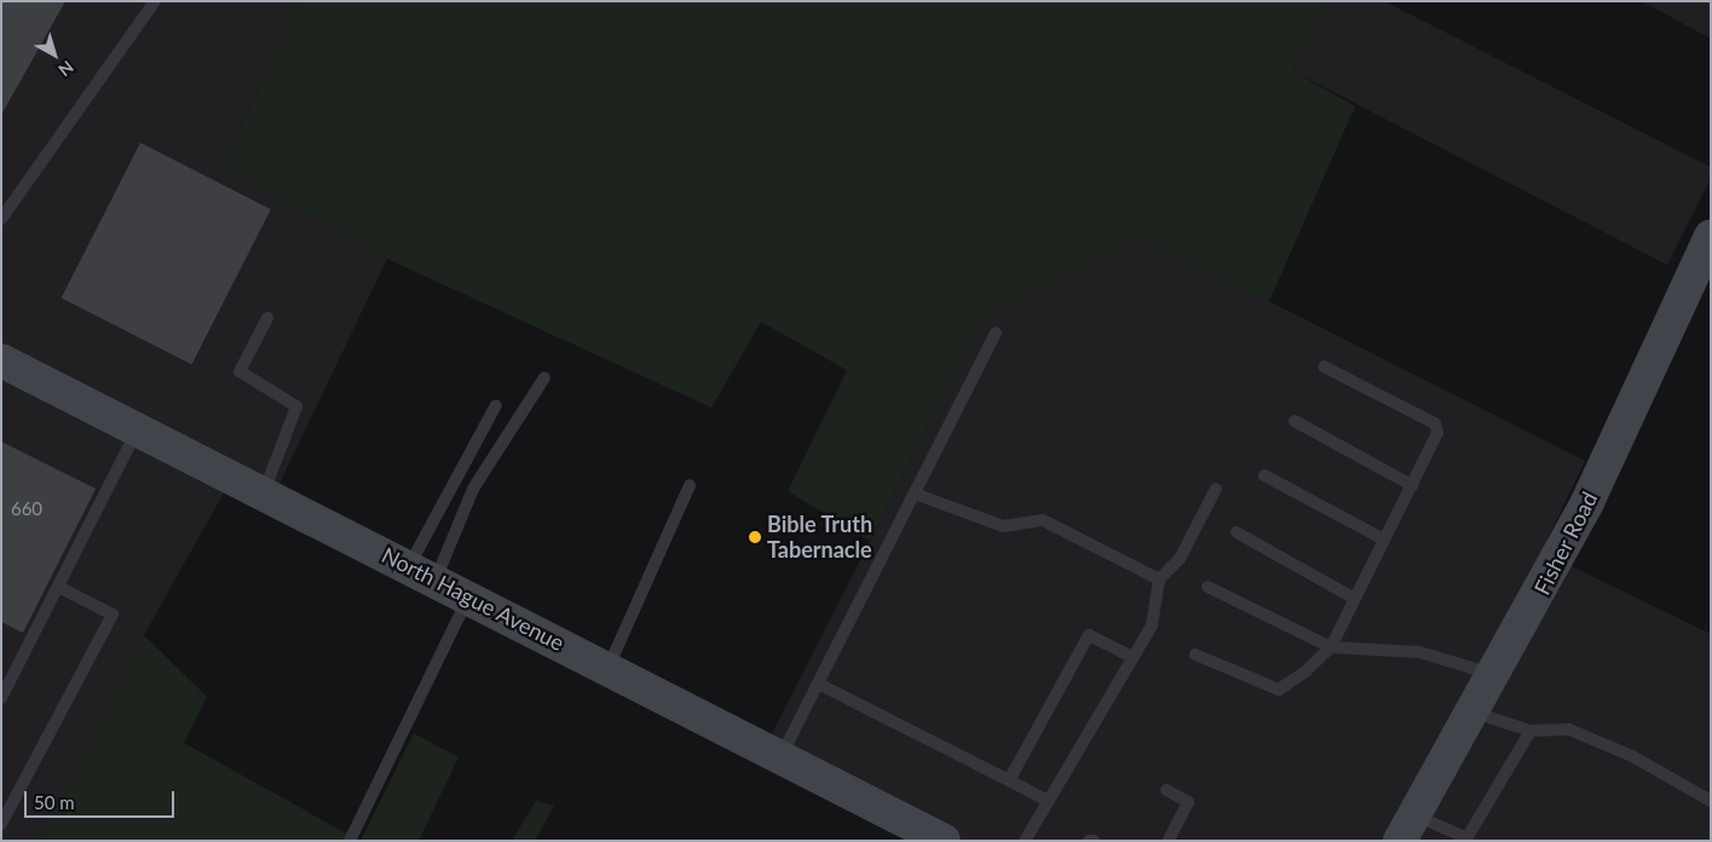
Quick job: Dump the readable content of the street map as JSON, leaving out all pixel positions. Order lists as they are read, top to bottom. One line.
{"streets":{"main road":["Fisher Road","North Hague Avenue"]},"places":["Bible Truth Tabernacle"],"house_numbers":["660"],"scale_bar":"50 m","north":"bottom right"}
